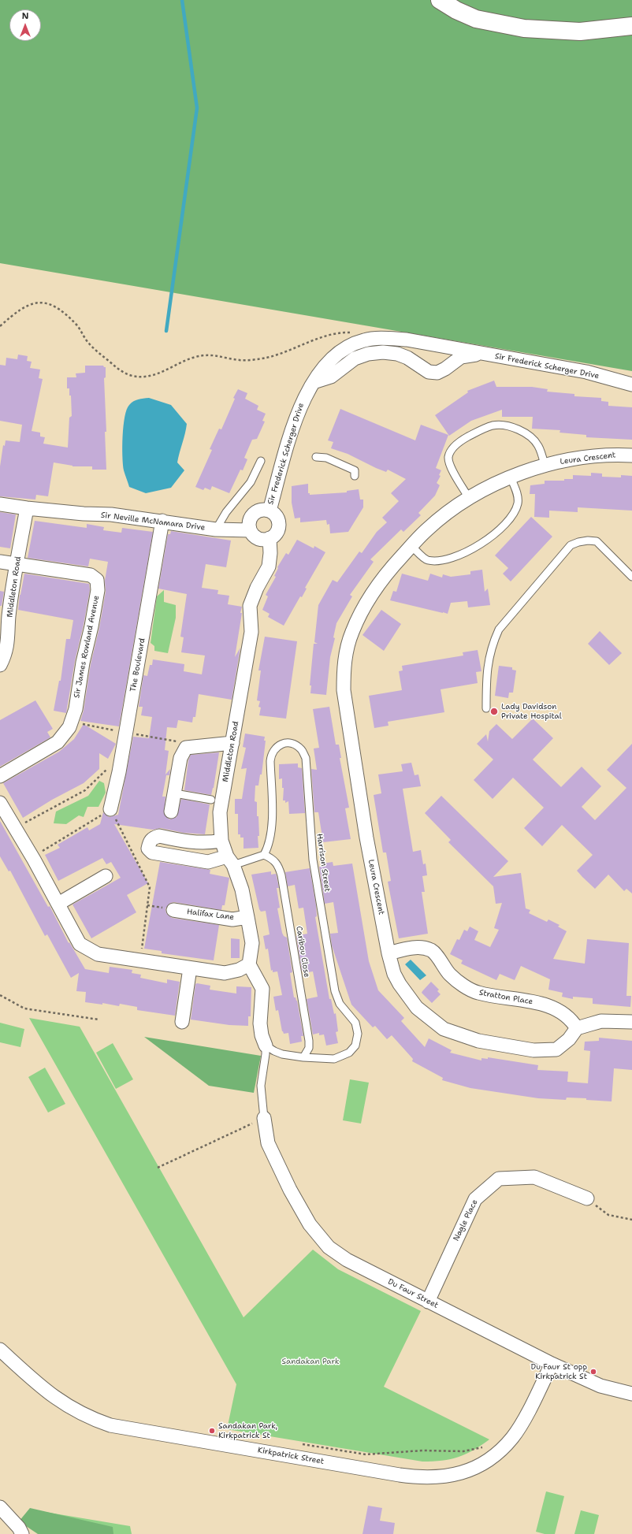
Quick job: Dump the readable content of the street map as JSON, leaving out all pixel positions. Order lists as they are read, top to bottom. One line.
{"streets":{"street":["Sir Frederick Scherger Drive","Leura Crescent","Sir Neville McNamara Drive","Middleton Road","Sir James Rowland Avenue","The Boulevard","Halifax Lane","Stratton Place","Nagle Place","Du Faur Street","Kirkpatrick Street"],"lane":["Harrison Street","Caribou Close"]},"crossings":[["Sir Frederick Scherger Drive","Sir Neville McNamara Drive"],["Sir Frederick Scherger Drive","Middleton Road"],["Leura Crescent","Stratton Place"],["Sir Neville McNamara Drive","Middleton Road"],["Sir Neville McNamara Drive","The Boulevard"],["Middleton Road","Sir James Rowland Avenue"],["Middleton Road","Halifax Lane"],["Harrison Street","Caribou Close"],["Nagle Place","Du Faur Street"],["Du Faur Street","Kirkpatrick Street"]],"parks":["Sandakan Park"],"places":["Lady Davidson Private Hospital","Du Faur St opp Kirkpatrick St","Sandakan Park, Kirkpatrick St"],"north":"top"}
